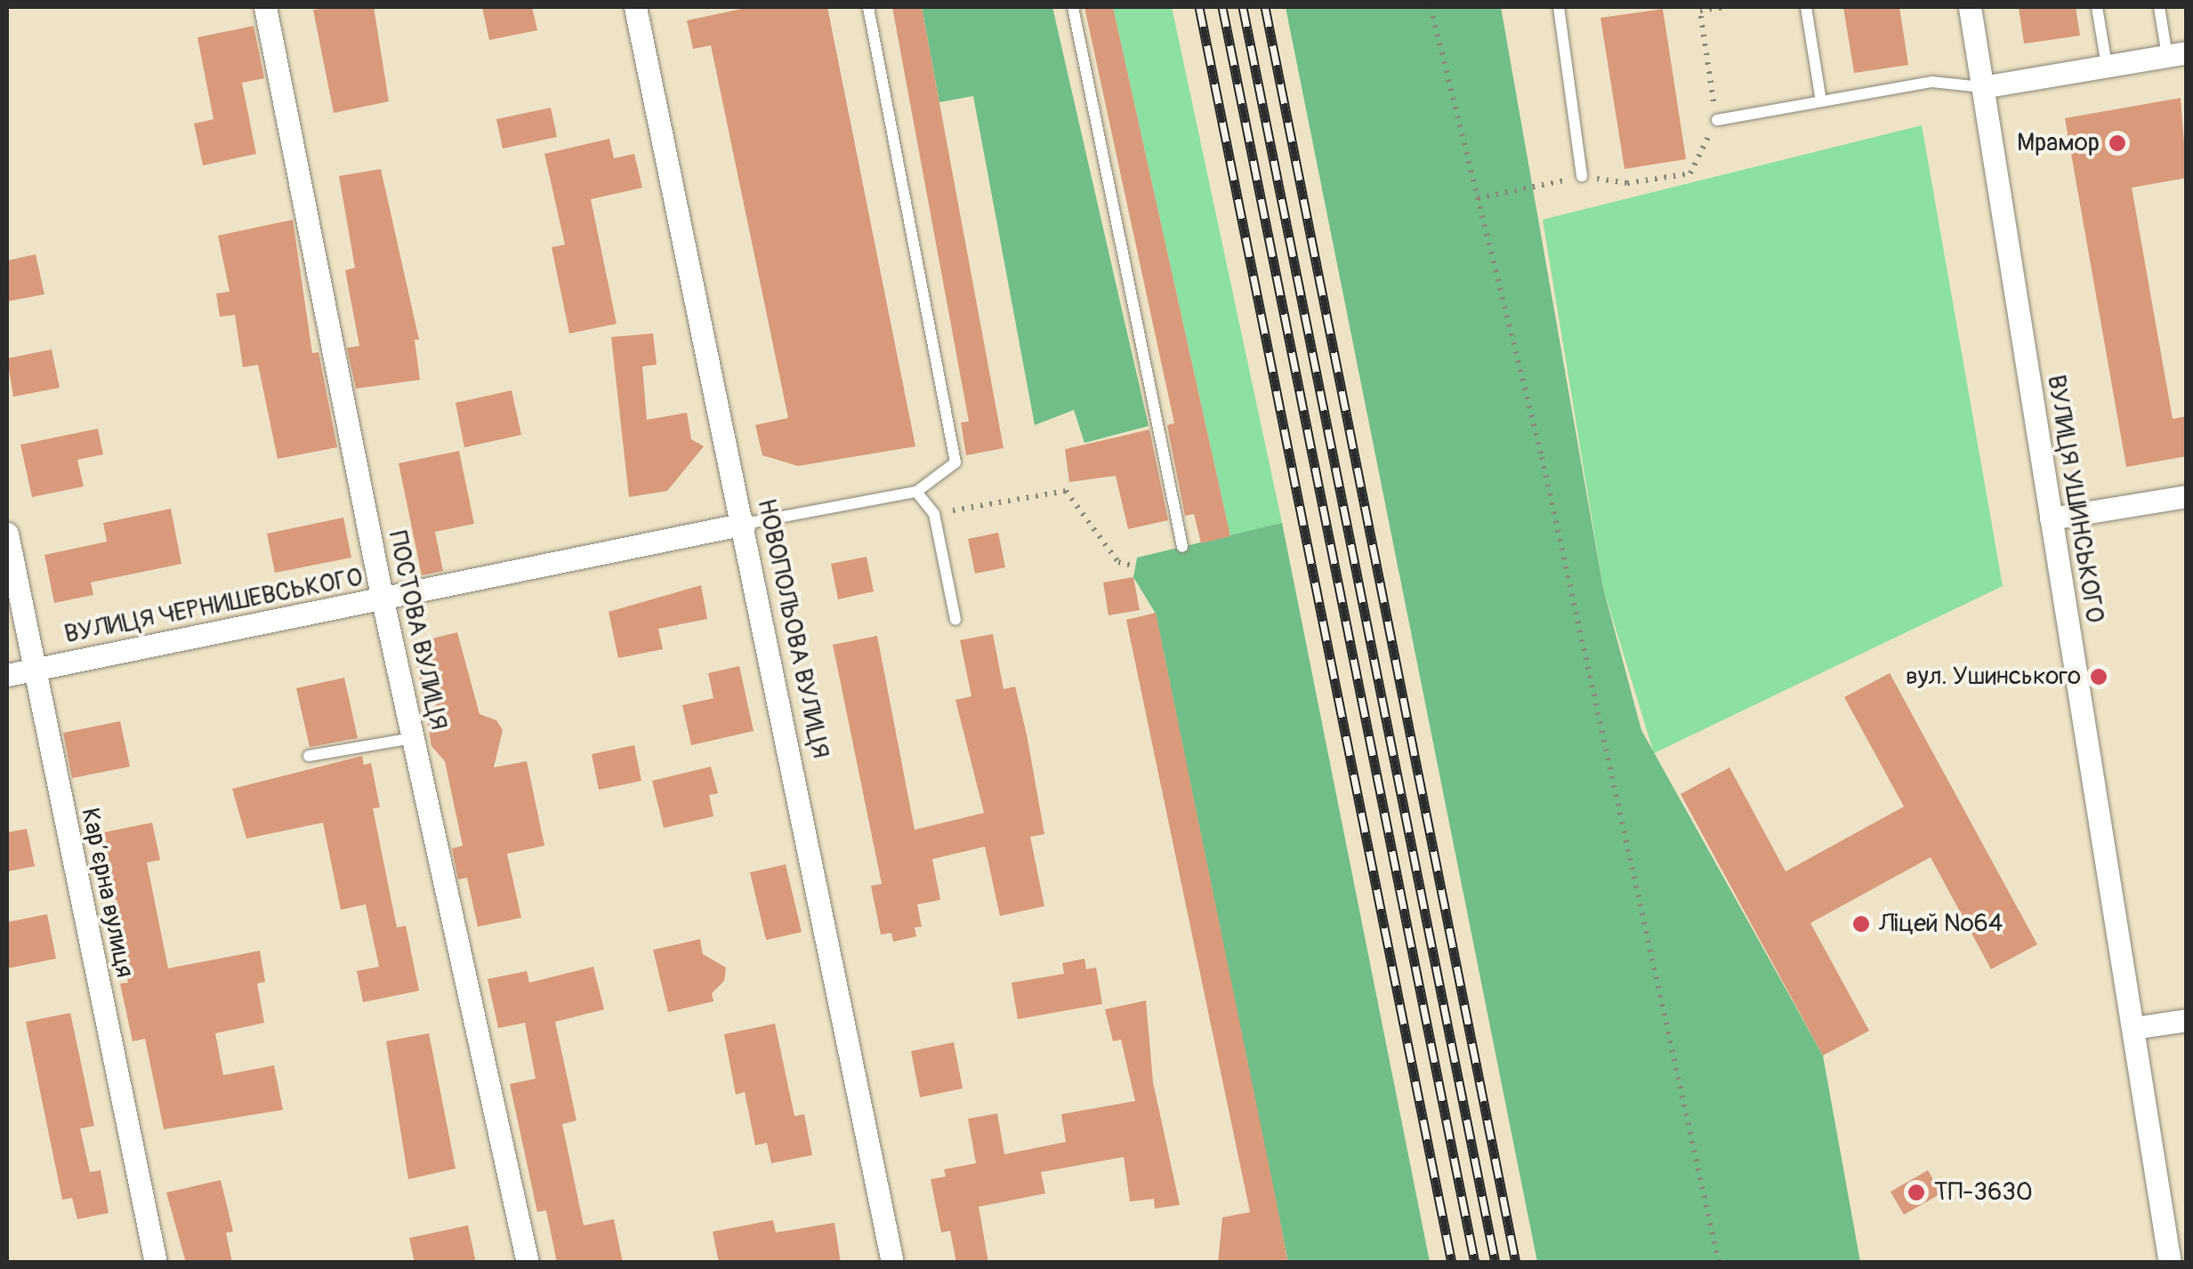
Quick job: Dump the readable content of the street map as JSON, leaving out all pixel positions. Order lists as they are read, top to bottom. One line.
{"streets":{"street":["ВУЛИЦЯ УШИНСЬКОГО","ВУЛИЦЯ ЧЕРНИШЕВСЬКОГО","НОВОПОЛЬОВА ВУЛИЦЯ","ПОСТОВА ВУЛИЦЯ","Карʼєрна вулиця"]},"crossings":[["ВУЛИЦЯ ЧЕРНИШЕВСЬКОГО","НОВОПОЛЬОВА ВУЛИЦЯ"],["ВУЛИЦЯ ЧЕРНИШЕВСЬКОГО","ПОСТОВА ВУЛИЦЯ"],["ВУЛИЦЯ ЧЕРНИШЕВСЬКОГО","Карʼєрна вулиця"]],"places":["Мрамор","вул. Ушинського","Ліцей №64","ТП-3630"]}
